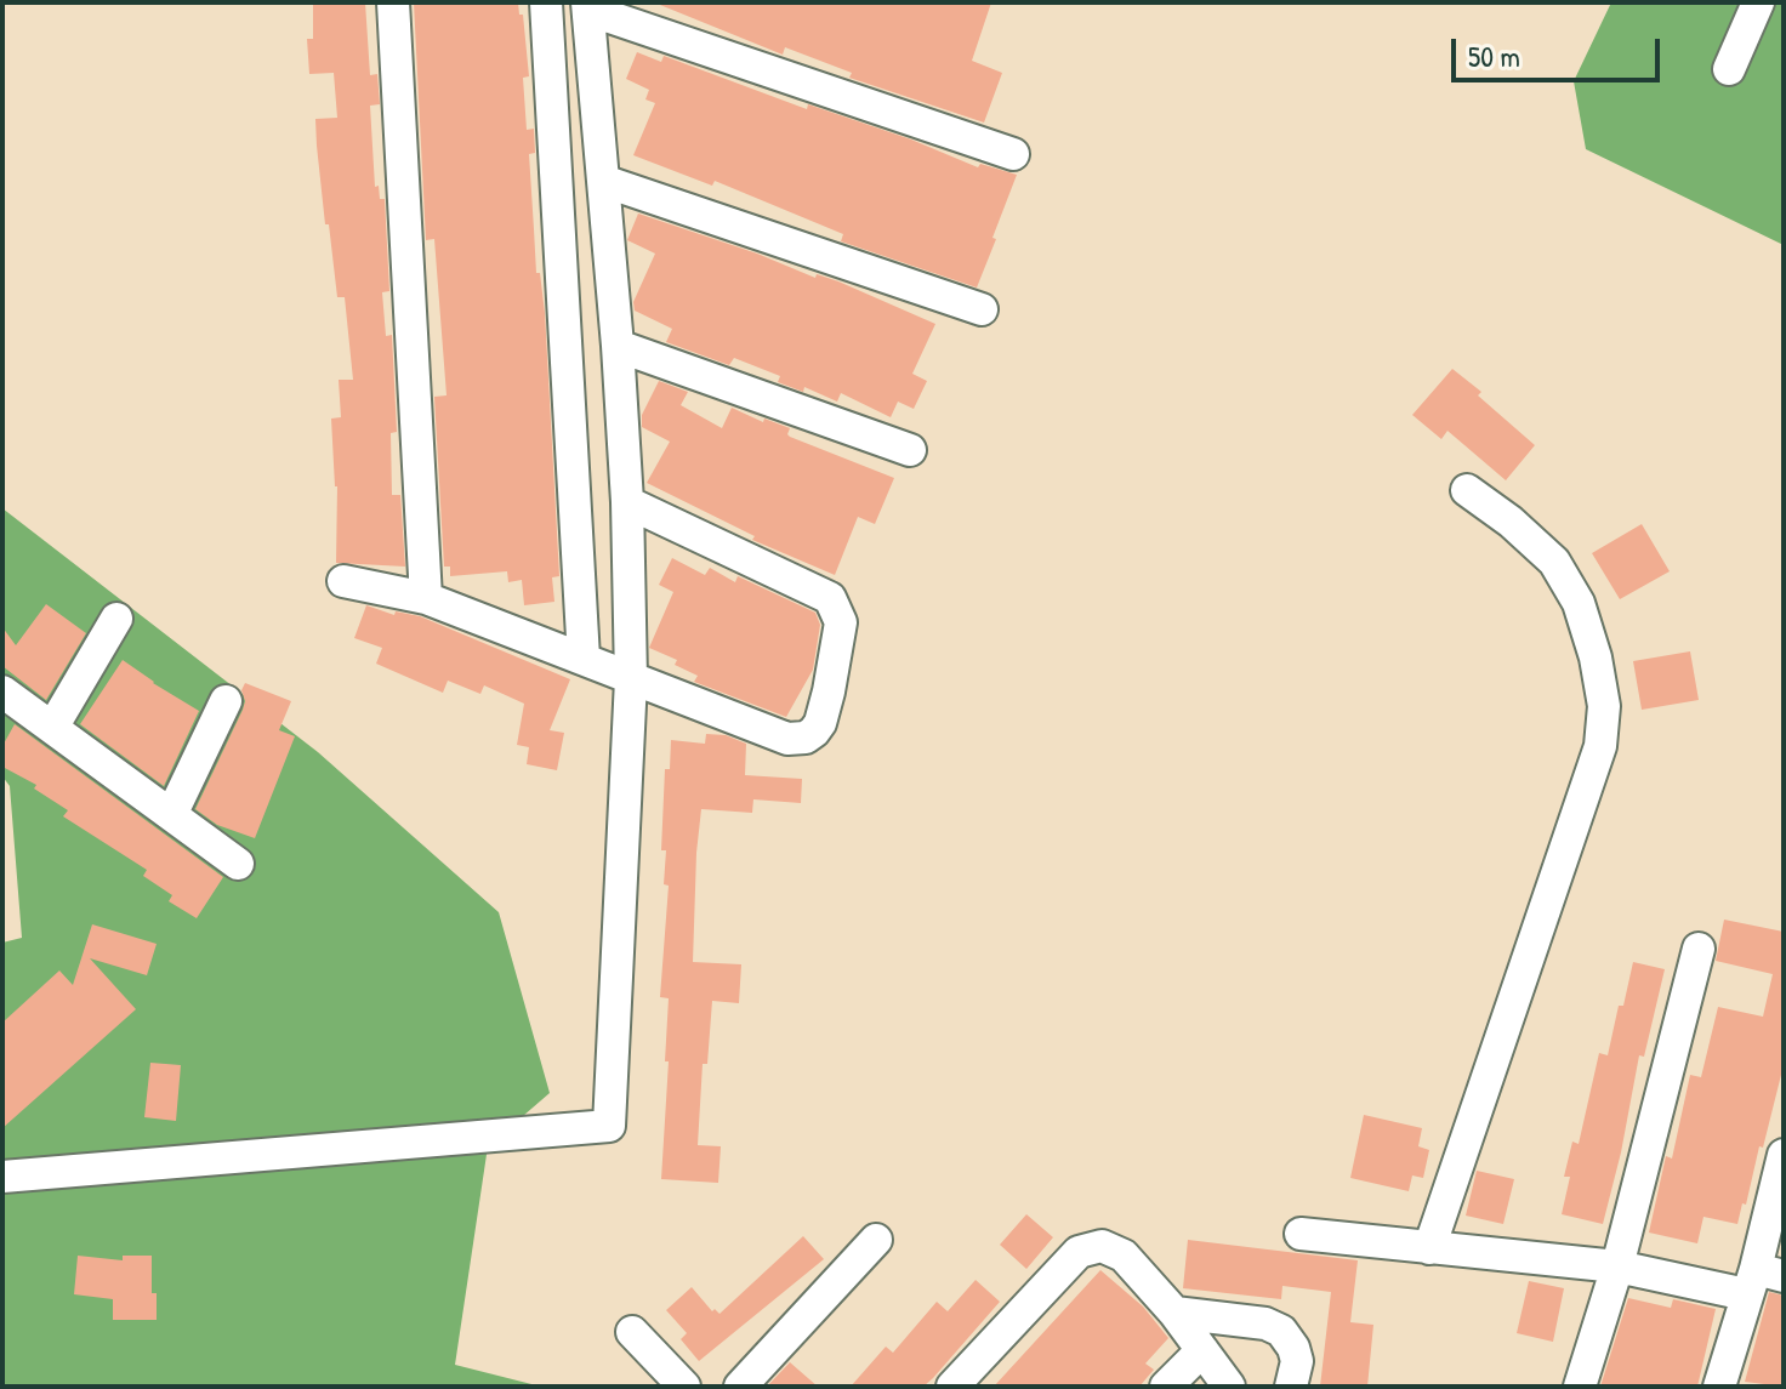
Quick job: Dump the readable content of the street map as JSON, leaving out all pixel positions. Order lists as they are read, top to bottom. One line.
{"scale_bar":"50 m"}
